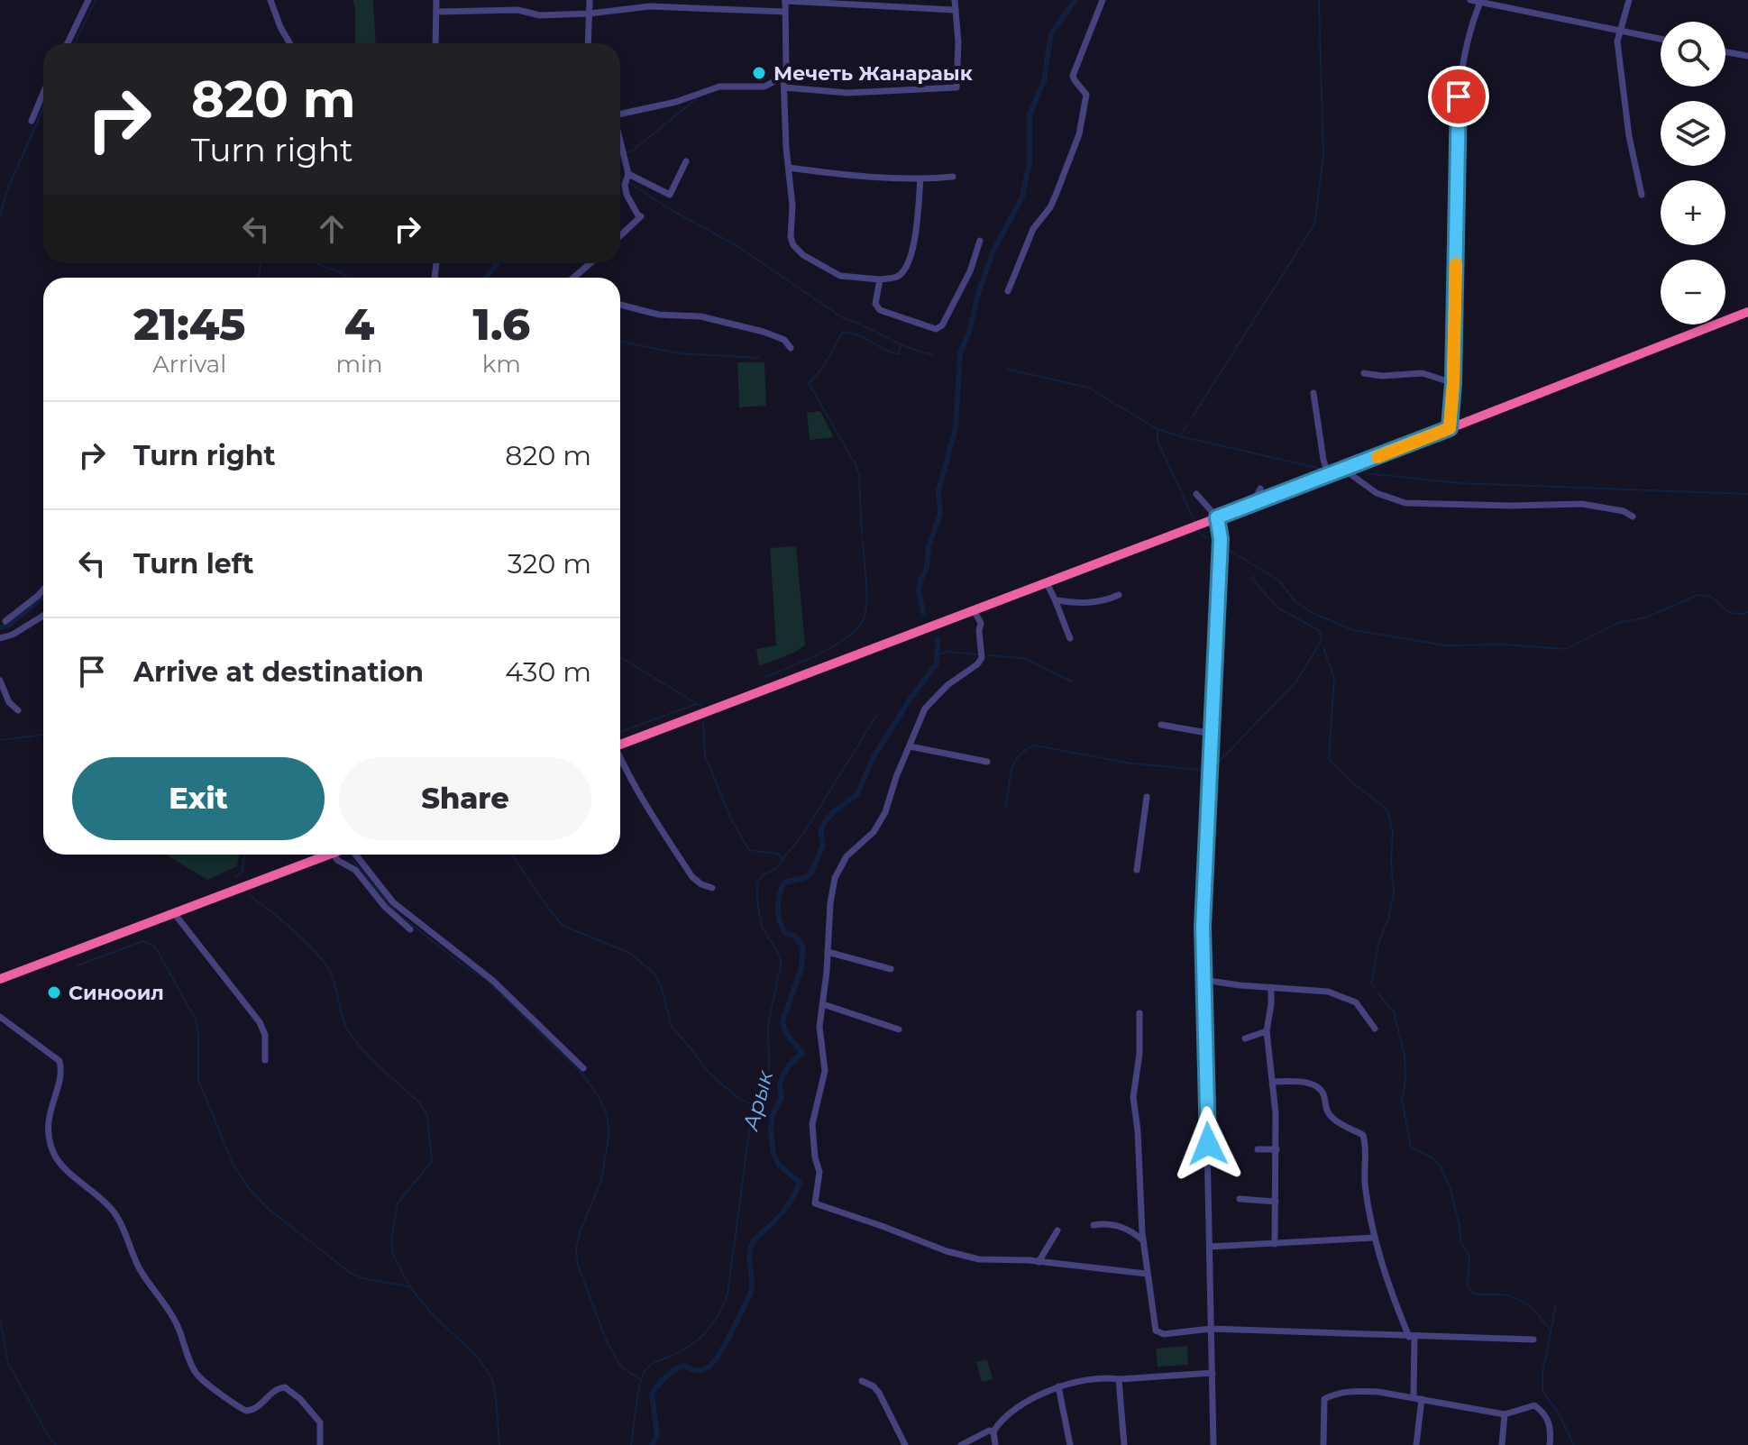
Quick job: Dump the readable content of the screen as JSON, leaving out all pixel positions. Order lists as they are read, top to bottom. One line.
{"water":["Арык"],"places":["Мечеть Жанараык","Синооил"],"page":{"map_buttons":["+","−"],"turn":["820 m","Turn right"],"eta":["21:45","Arrival","4","min","1.6","km"],"list":[{"name":"Turn right","value":"820 m"},{"name":"Turn left","value":"320 m"},{"name":"Arrive at destination","value":"430 m"}],"buttons":["Exit","Share"]}}
